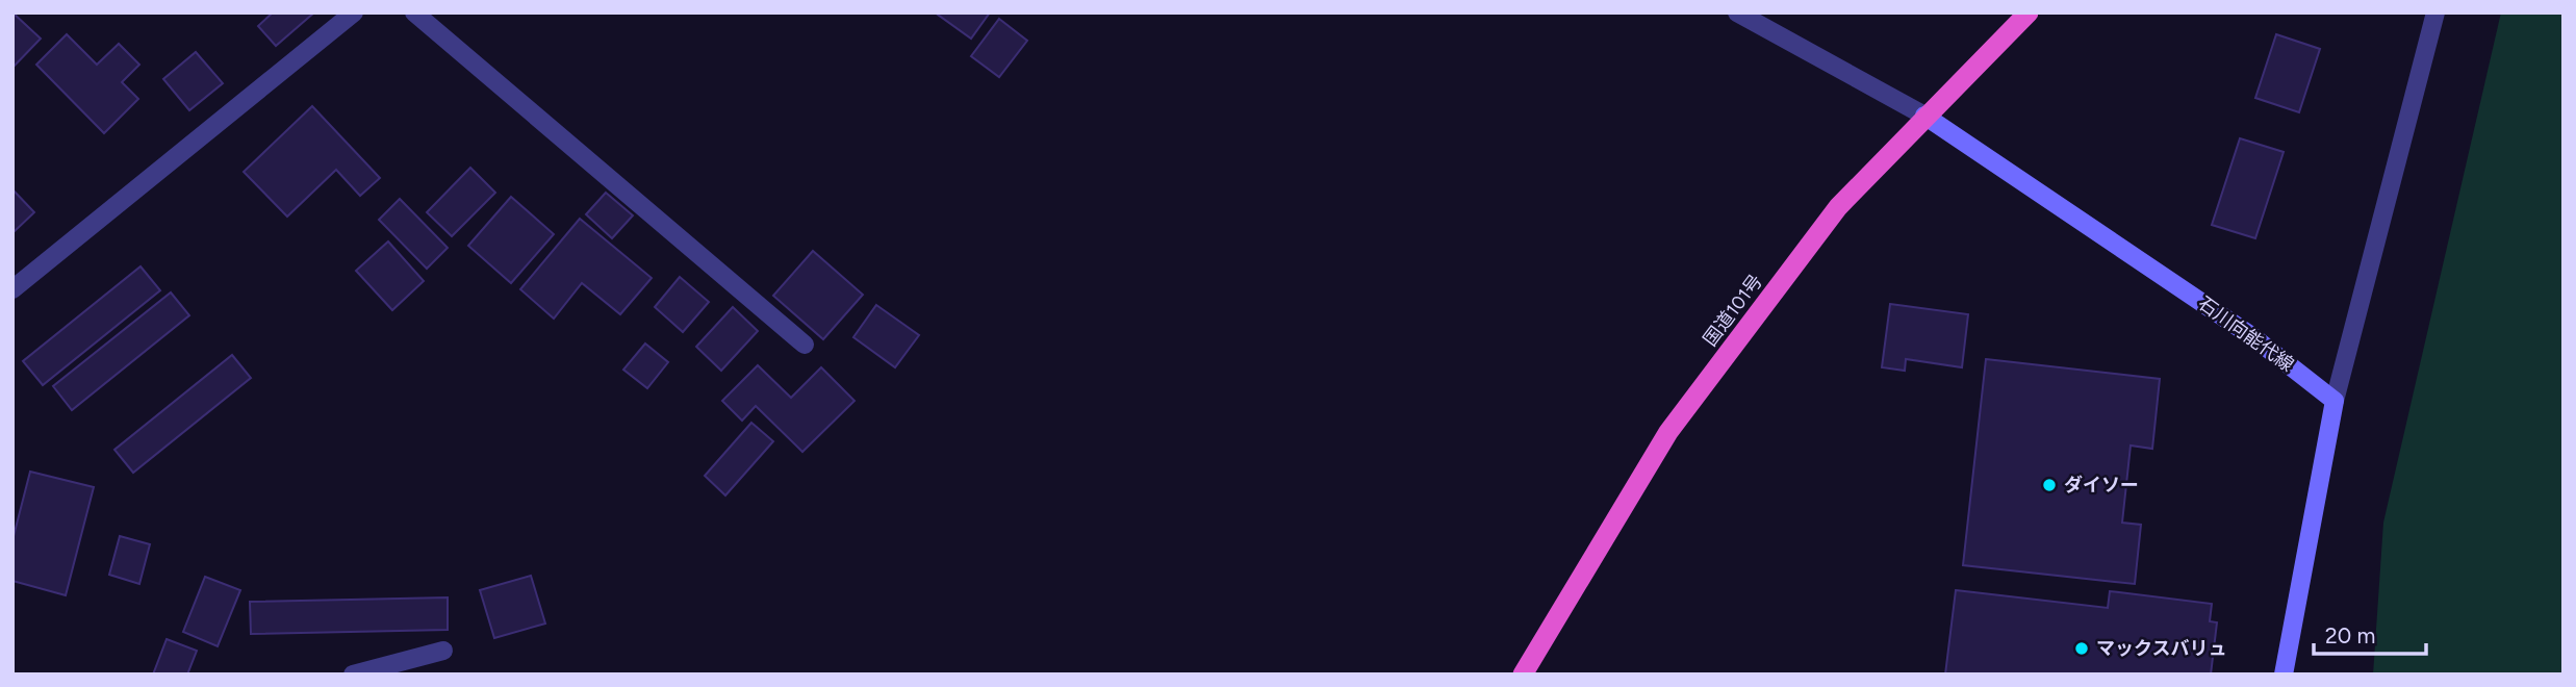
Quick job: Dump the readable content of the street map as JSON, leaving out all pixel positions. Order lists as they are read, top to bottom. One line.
{"streets":{"highway":["国道101号"],"main road":["石川向能代線"]},"crossings":[["国道101号","石川向能代線"]],"places":["ダイソー","マックスバリュ"],"scale_bar":"20 m"}
